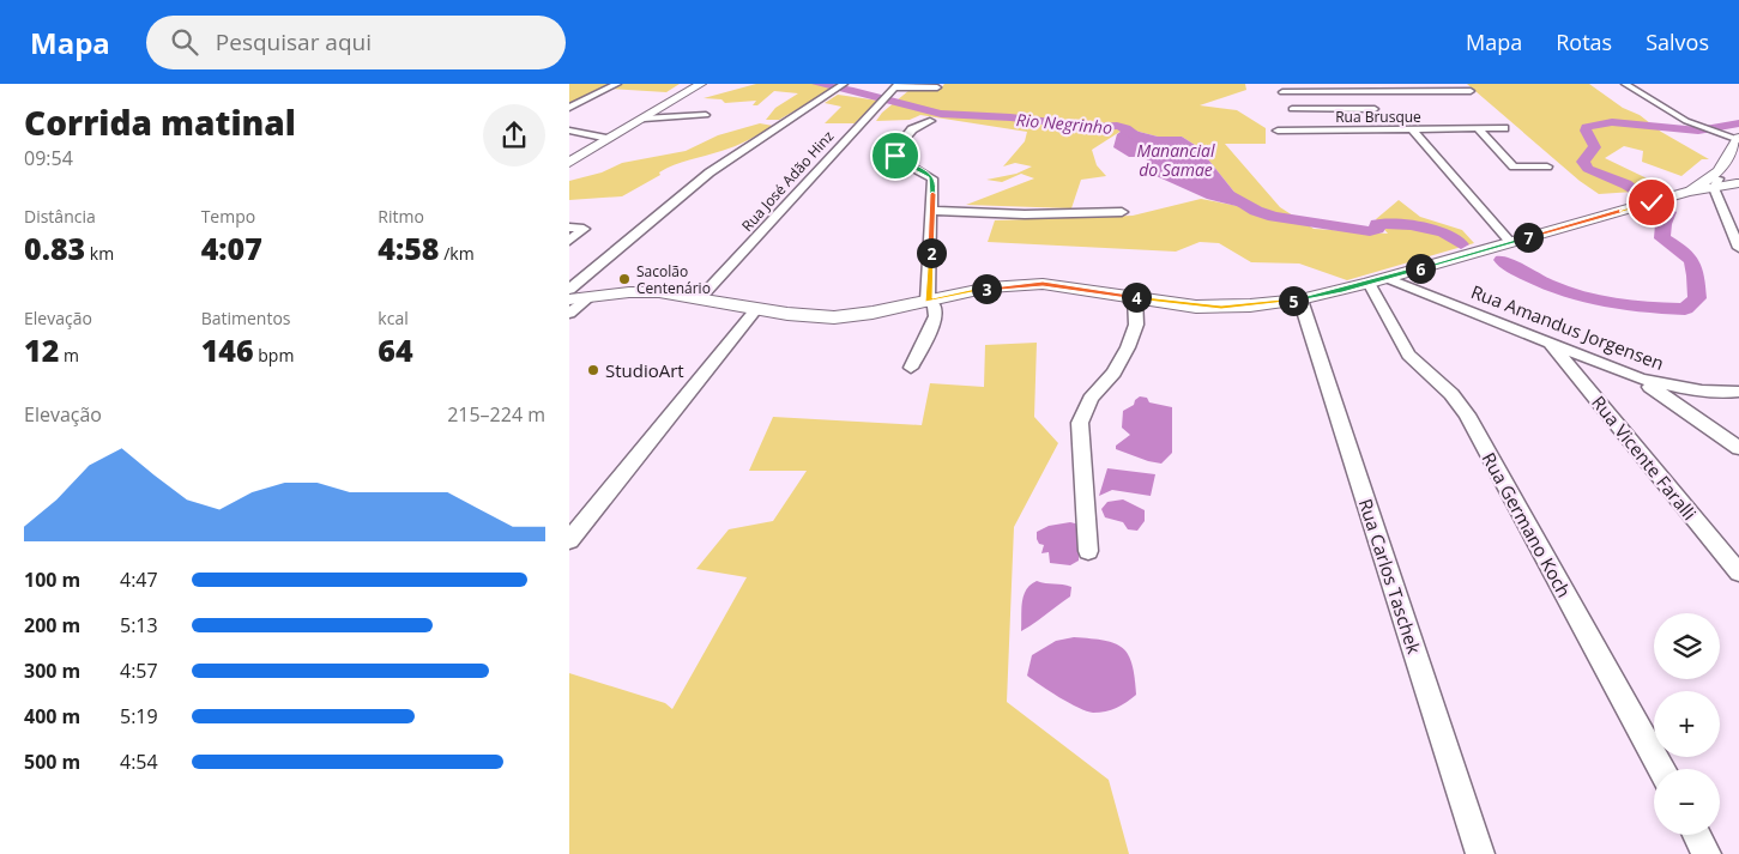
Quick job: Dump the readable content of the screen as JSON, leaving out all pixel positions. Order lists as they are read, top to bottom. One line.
{"streets":{"street":["Rua Brusque","Rua José Adão Hinz","Rua Amandus Jorgensen","Rua Vicente Faralli","Rua Germano Koch","Rua Carlos Taschek"]},"crossings":[["Rua Amandus Jorgensen","Rua Vicente Faralli"],["Rua Amandus Jorgensen","Rua Germano Koch"]],"water":["Rio Negrinho","Manancial do Samae"],"places":["Sacolão Centenário","StudioArt"],"page":{"header":"Mapa","search":"Pesquisar aqui","nav":["Mapa","Rotas","Salvos"],"heading":["Corrida matinal","09:54"],"stats":[["Distância","0.83 km"],["Tempo","4:07"],["Ritmo","4:58 /km"],["Elevação","12 m"],["Batimentos","146 bpm"],["kcal","64"]],"pins":["7","2","6","3","4","5"],"chart":["Elevação","215–224 m"],"list":[{"name":"100 m","note":"4:47"},{"name":"200 m","note":"5:13"},{"name":"300 m","note":"4:57"},{"name":"400 m","note":"5:19"},{"name":"500 m","note":"4:54"}],"map_buttons":["+","−"]}}
